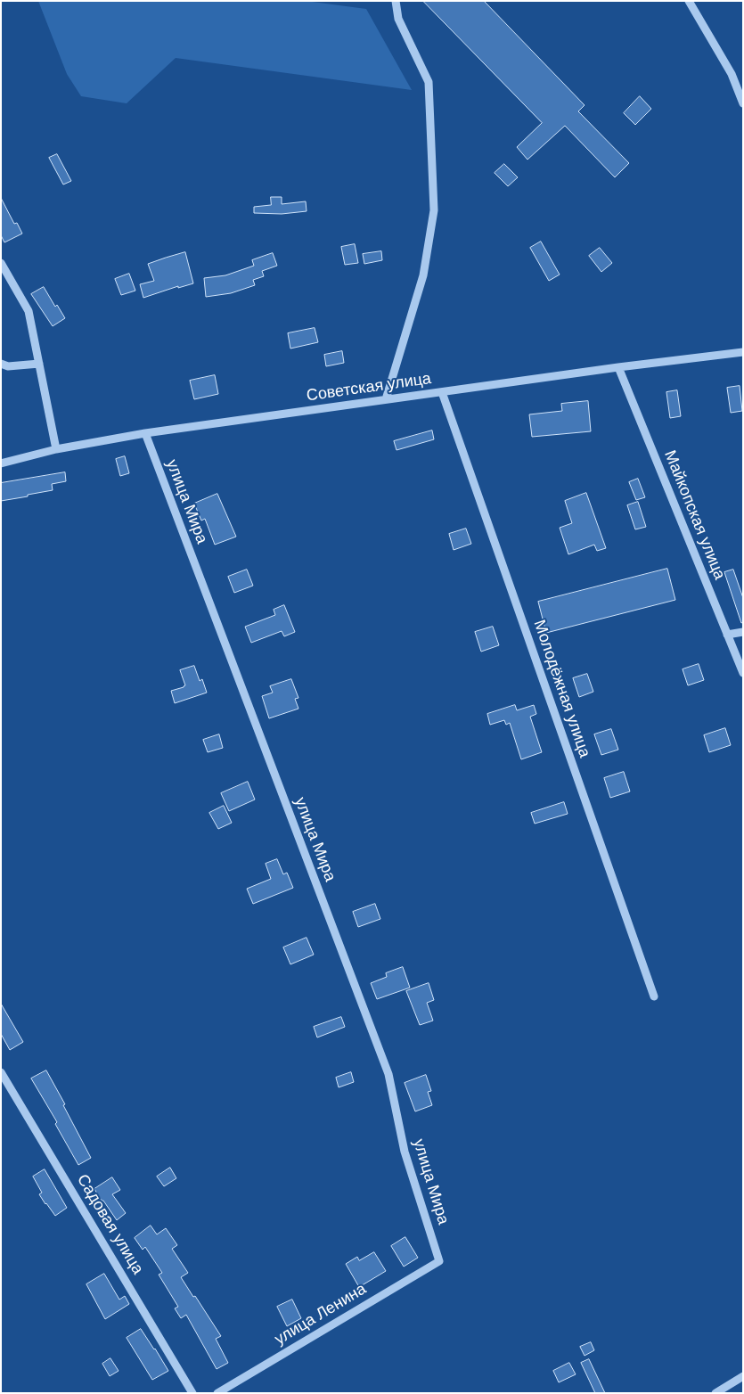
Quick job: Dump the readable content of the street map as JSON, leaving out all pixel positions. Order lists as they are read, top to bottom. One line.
{"streets":{"street":["Советская улица","улица Мира","Майкопская улица","Молодёжная улица","Садовая улица","улица Ленина"]},"crossings":[["Советская улица","улица Мира"],["Советская улица","Майкопская улица"],["Советская улица","Молодёжная улица"],["улица Мира","улица Ленина"]]}
